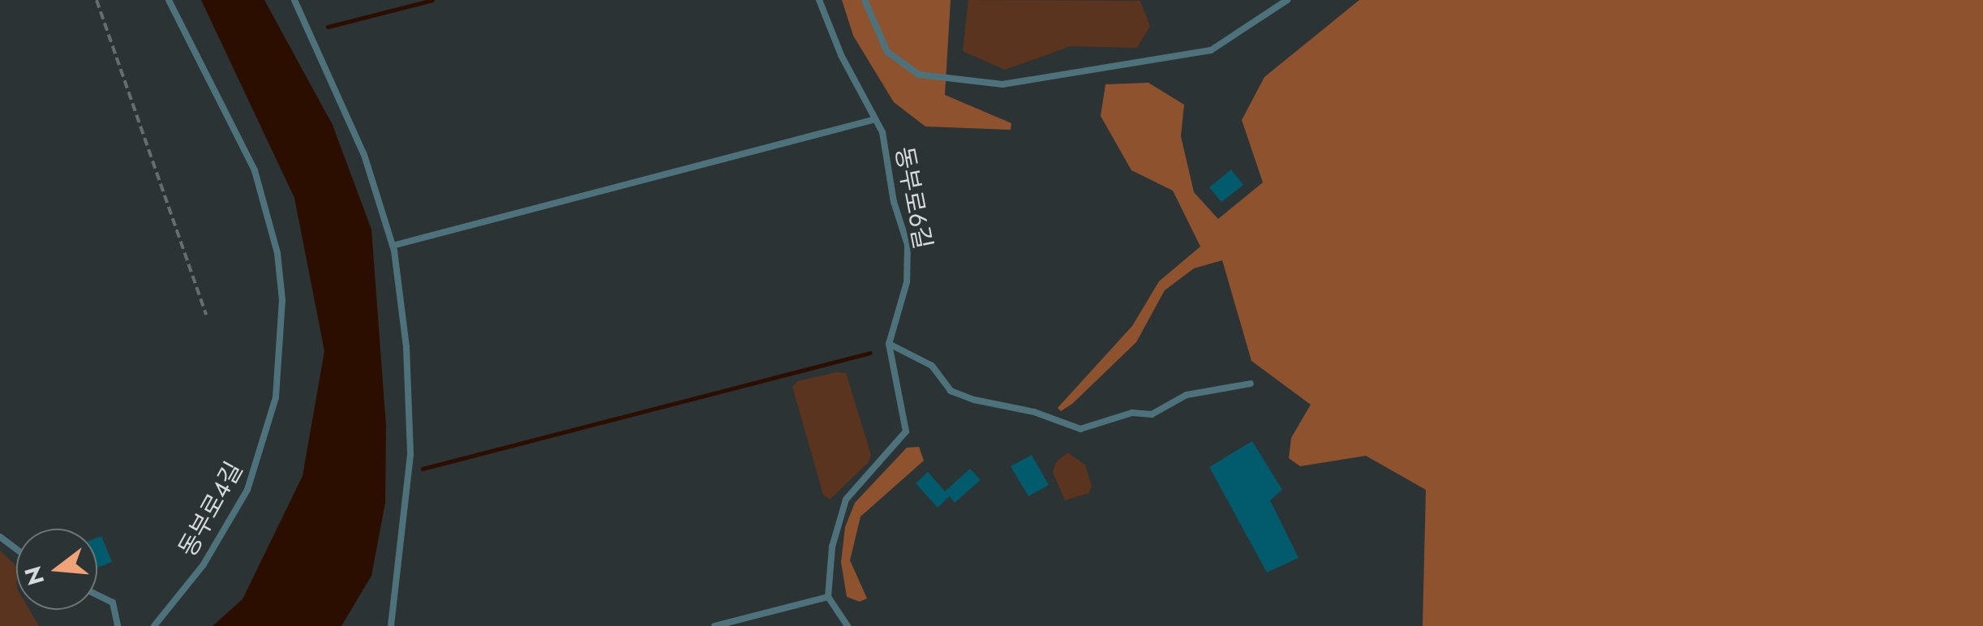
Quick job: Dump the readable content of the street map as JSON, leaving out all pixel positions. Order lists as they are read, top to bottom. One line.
{"streets":{"lane":["동부로6길","동부로4길"]},"north":"left"}
